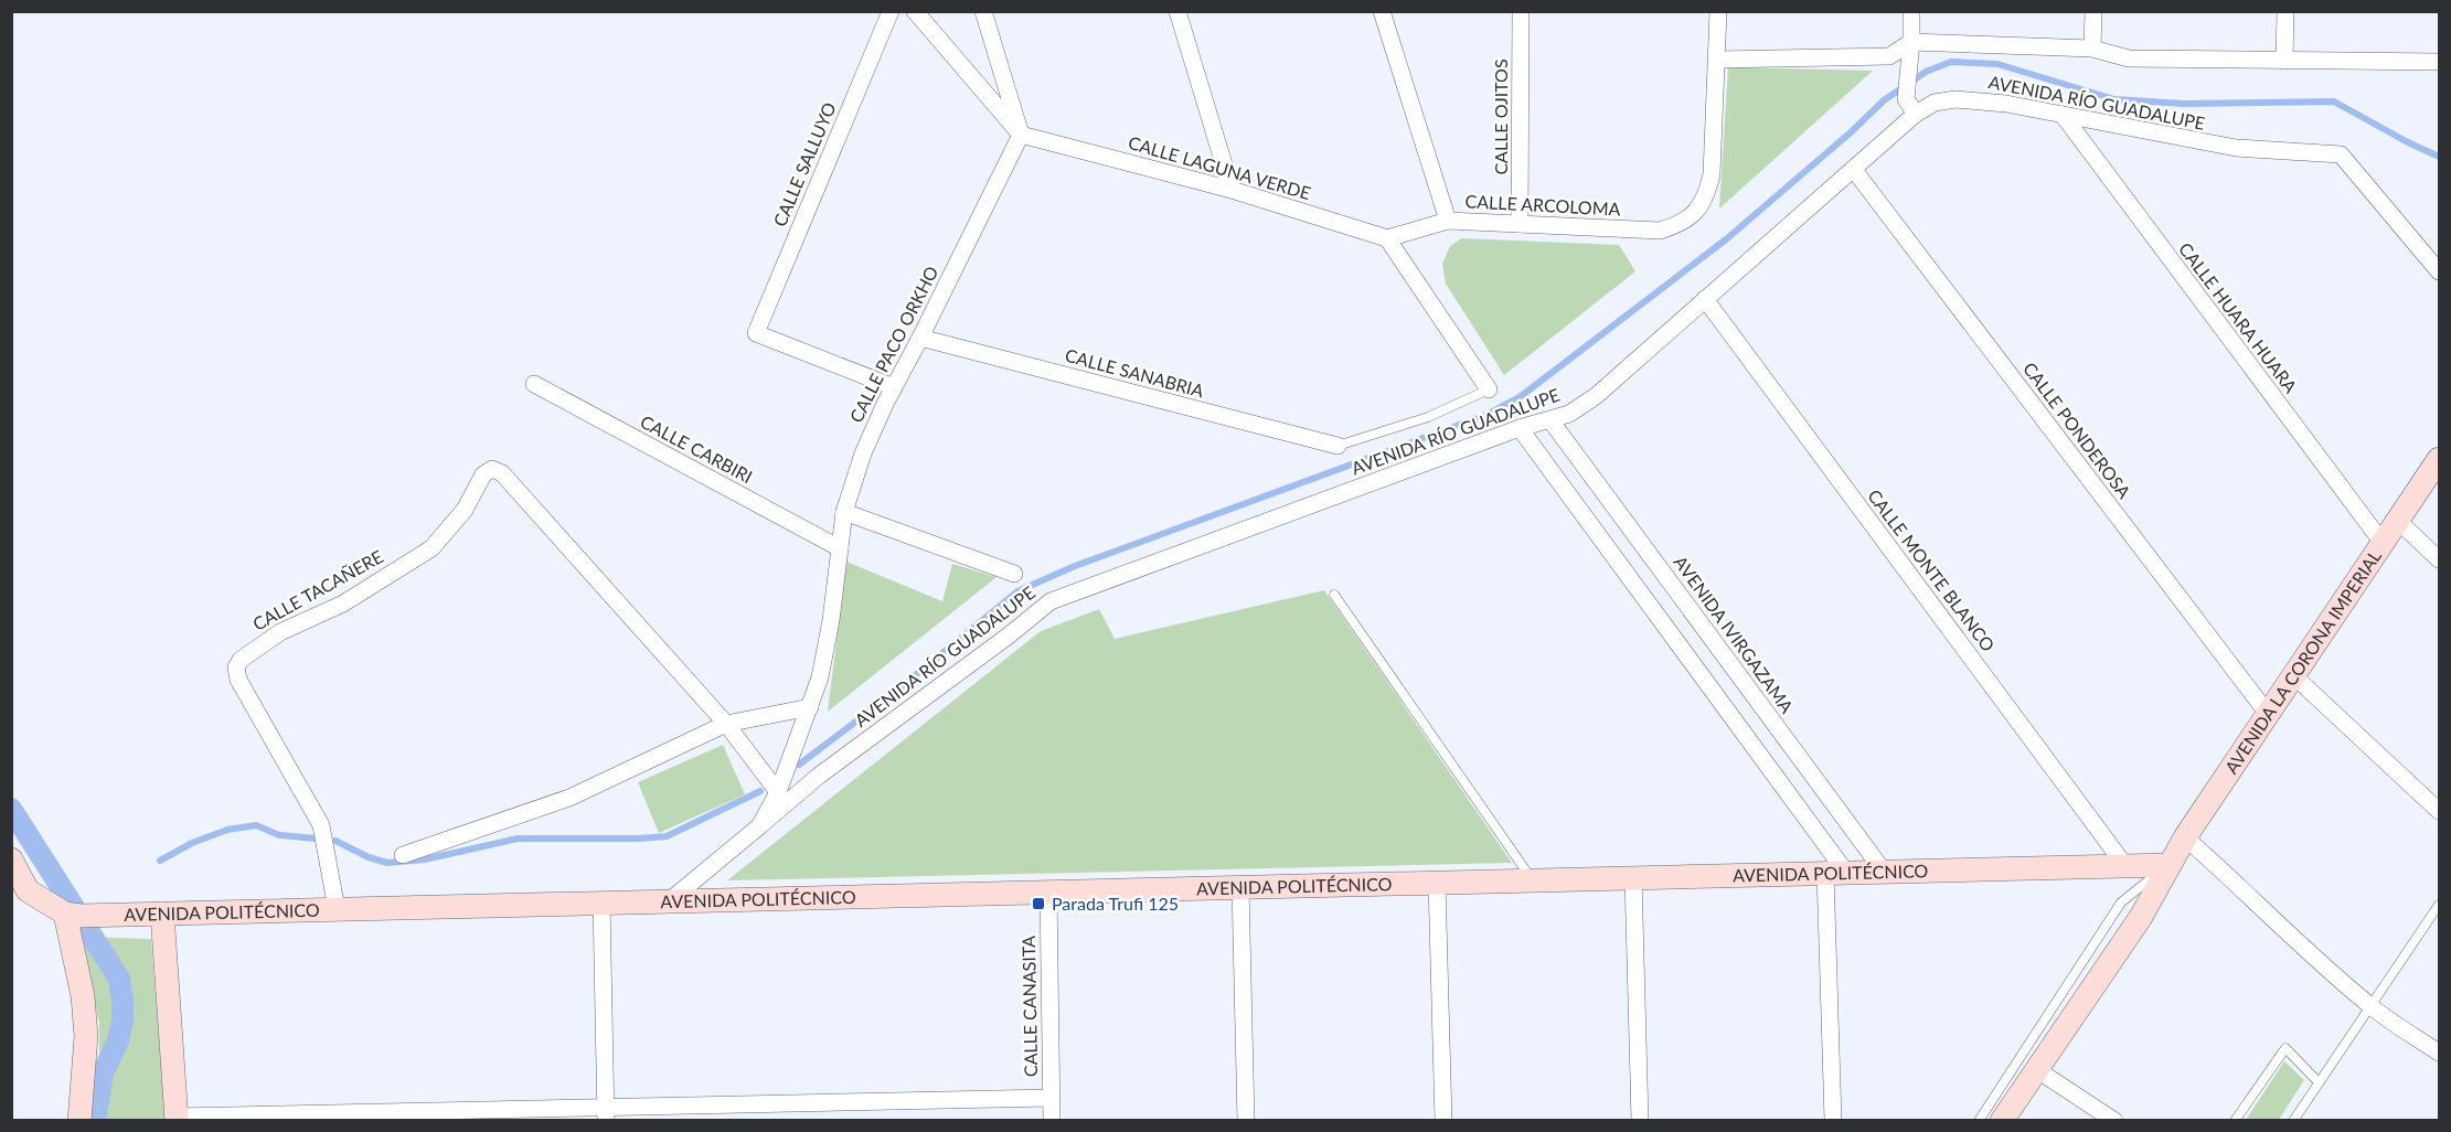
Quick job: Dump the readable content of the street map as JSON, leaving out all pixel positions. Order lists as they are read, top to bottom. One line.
{"streets":{"street":["AVENIDA RÍO GUADALUPE","CALLE OJITOS","CALLE SALLUYO","CALLE LAGUNA VERDE","CALLE ARCOLOMA","CALLE HUARA HUARA","CALLE PACO ORKHO","CALLE SANABRIA","CALLE PONDEROSA","CALLE CARBIRI","CALLE MONTE BLANCO","CALLE TACAÑERE","AVENIDA IVIRGAZAMA","AVENIDA LA CORONA IMPERIAL","AVENIDA POLITÉCNICO","CALLE CANASITA"]},"crossings":[["AVENIDA RÍO GUADALUPE","CALLE HUARA HUARA"],["AVENIDA RÍO GUADALUPE","CALLE PACO ORKHO"],["AVENIDA RÍO GUADALUPE","CALLE SANABRIA"],["AVENIDA RÍO GUADALUPE","CALLE PONDEROSA"],["AVENIDA RÍO GUADALUPE","CALLE MONTE BLANCO"],["AVENIDA RÍO GUADALUPE","AVENIDA IVIRGAZAMA"],["AVENIDA RÍO GUADALUPE","AVENIDA POLITÉCNICO"],["CALLE OJITOS","CALLE ARCOLOMA"],["CALLE SALLUYO","CALLE PACO ORKHO"],["CALLE LAGUNA VERDE","CALLE ARCOLOMA"],["CALLE LAGUNA VERDE","CALLE PACO ORKHO"],["CALLE HUARA HUARA","AVENIDA LA CORONA IMPERIAL"],["CALLE PACO ORKHO","CALLE SANABRIA"],["CALLE PACO ORKHO","CALLE CARBIRI"],["CALLE PACO ORKHO","CALLE TACAÑERE"],["CALLE PONDEROSA","AVENIDA LA CORONA IMPERIAL"],["CALLE MONTE BLANCO","AVENIDA POLITÉCNICO"],["CALLE TACAÑERE","AVENIDA POLITÉCNICO"],["AVENIDA IVIRGAZAMA","AVENIDA POLITÉCNICO"],["AVENIDA LA CORONA IMPERIAL","AVENIDA POLITÉCNICO"],["AVENIDA POLITÉCNICO","CALLE CANASITA"]],"places":{"transit":["Parada Trufi 125"]}}
